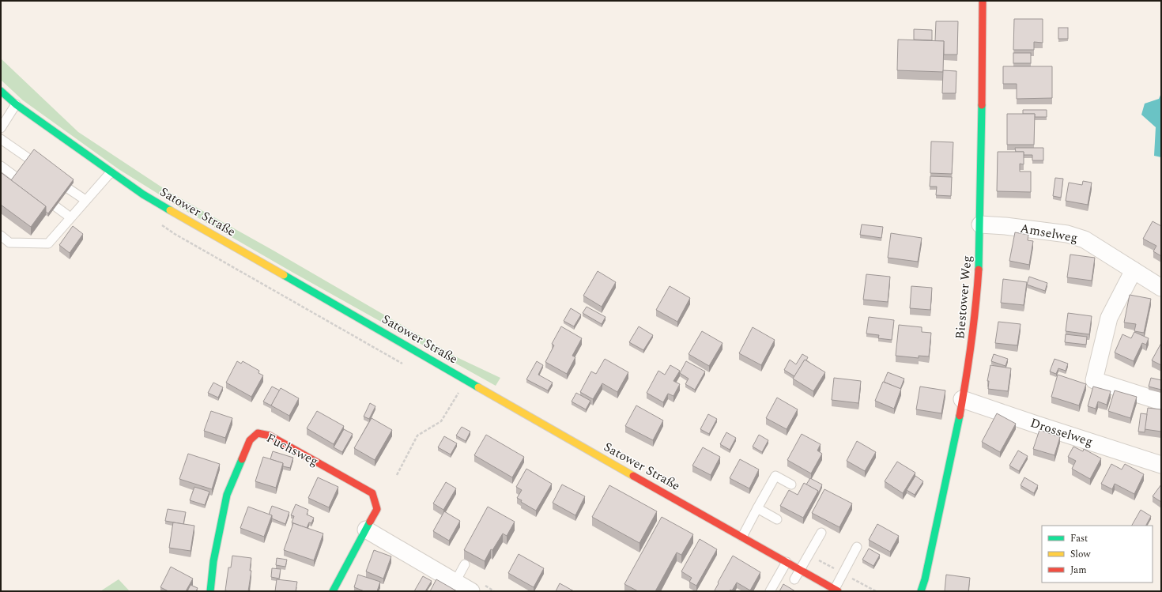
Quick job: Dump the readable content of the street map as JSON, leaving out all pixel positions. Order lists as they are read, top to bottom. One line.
{"streets":{"street":["Satower Straße","Amselweg","Biestower Weg","Drosselweg","Fuchsweg"]},"crossings":[["Amselweg","Biestower Weg"],["Biestower Weg","Drosselweg"]],"legend":["Fast","Slow","Jam"]}
